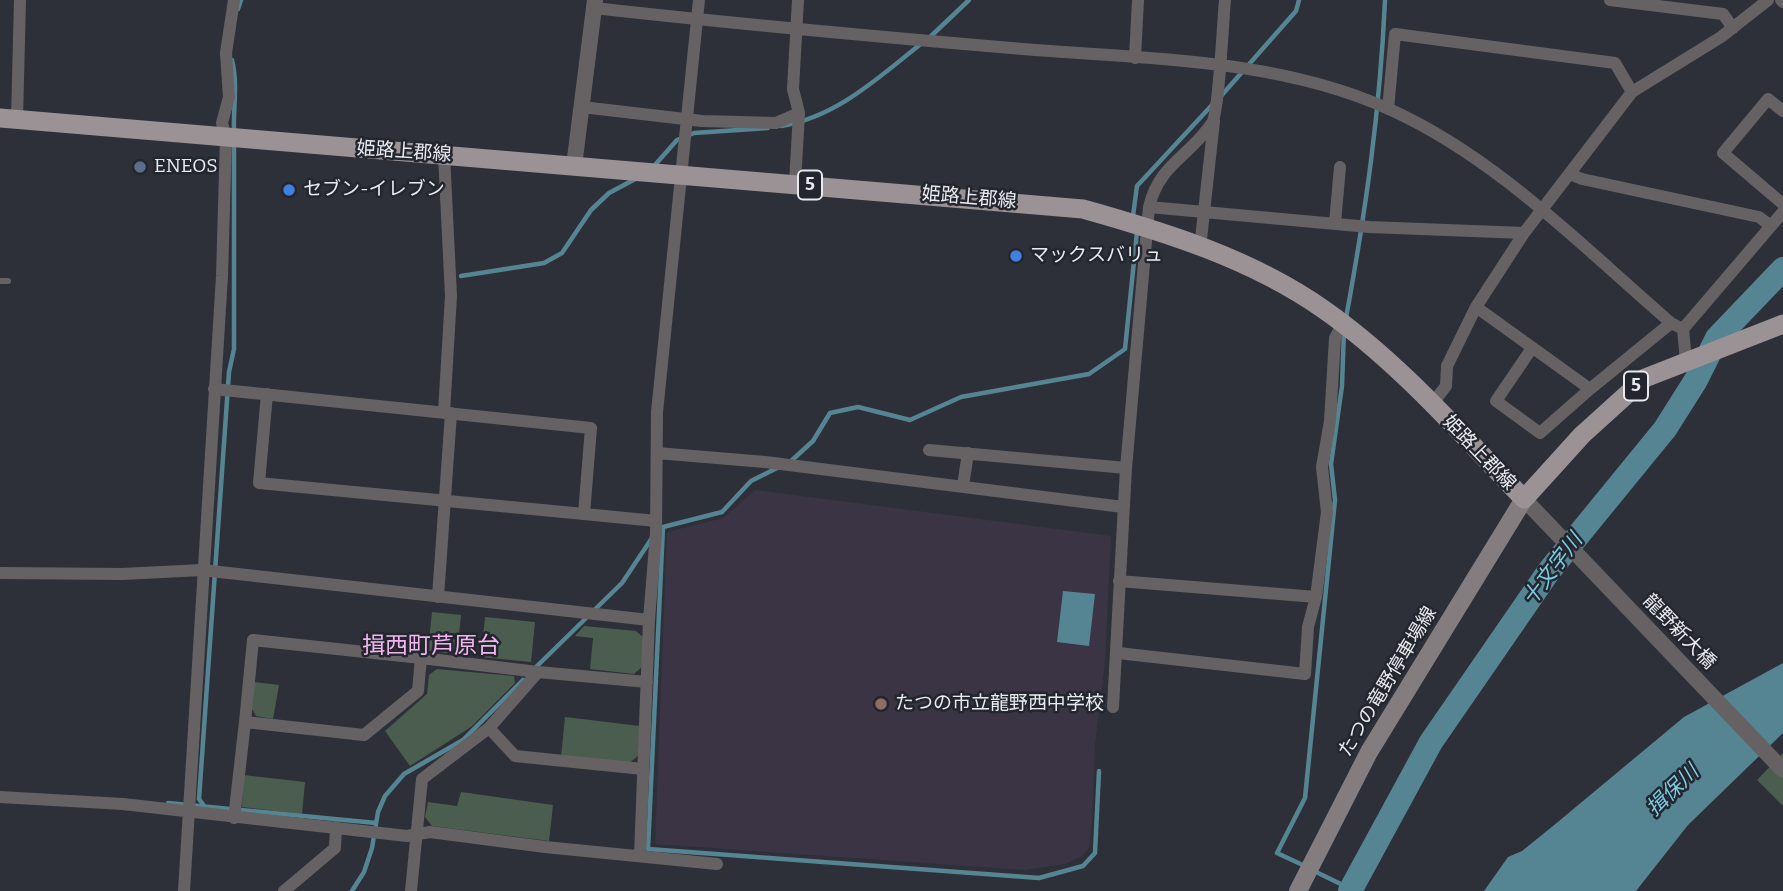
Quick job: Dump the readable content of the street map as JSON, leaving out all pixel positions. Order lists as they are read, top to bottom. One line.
{"streets":{"main road":["姫路上郡線","5","たつの竜野停車場線"],"street":["龍野新大橋"]},"crossings":[["姫路上郡線","龍野新大橋"],["姫路上郡線","たつの竜野停車場線"],["龍野新大橋","たつの竜野停車場線"]],"districts":["揖西町芦原台"],"water":["十文字川","揖保川"],"places":["ENEOS","セブン-イレブン","マックスバリュ","たつの市立龍野西中学校"]}
